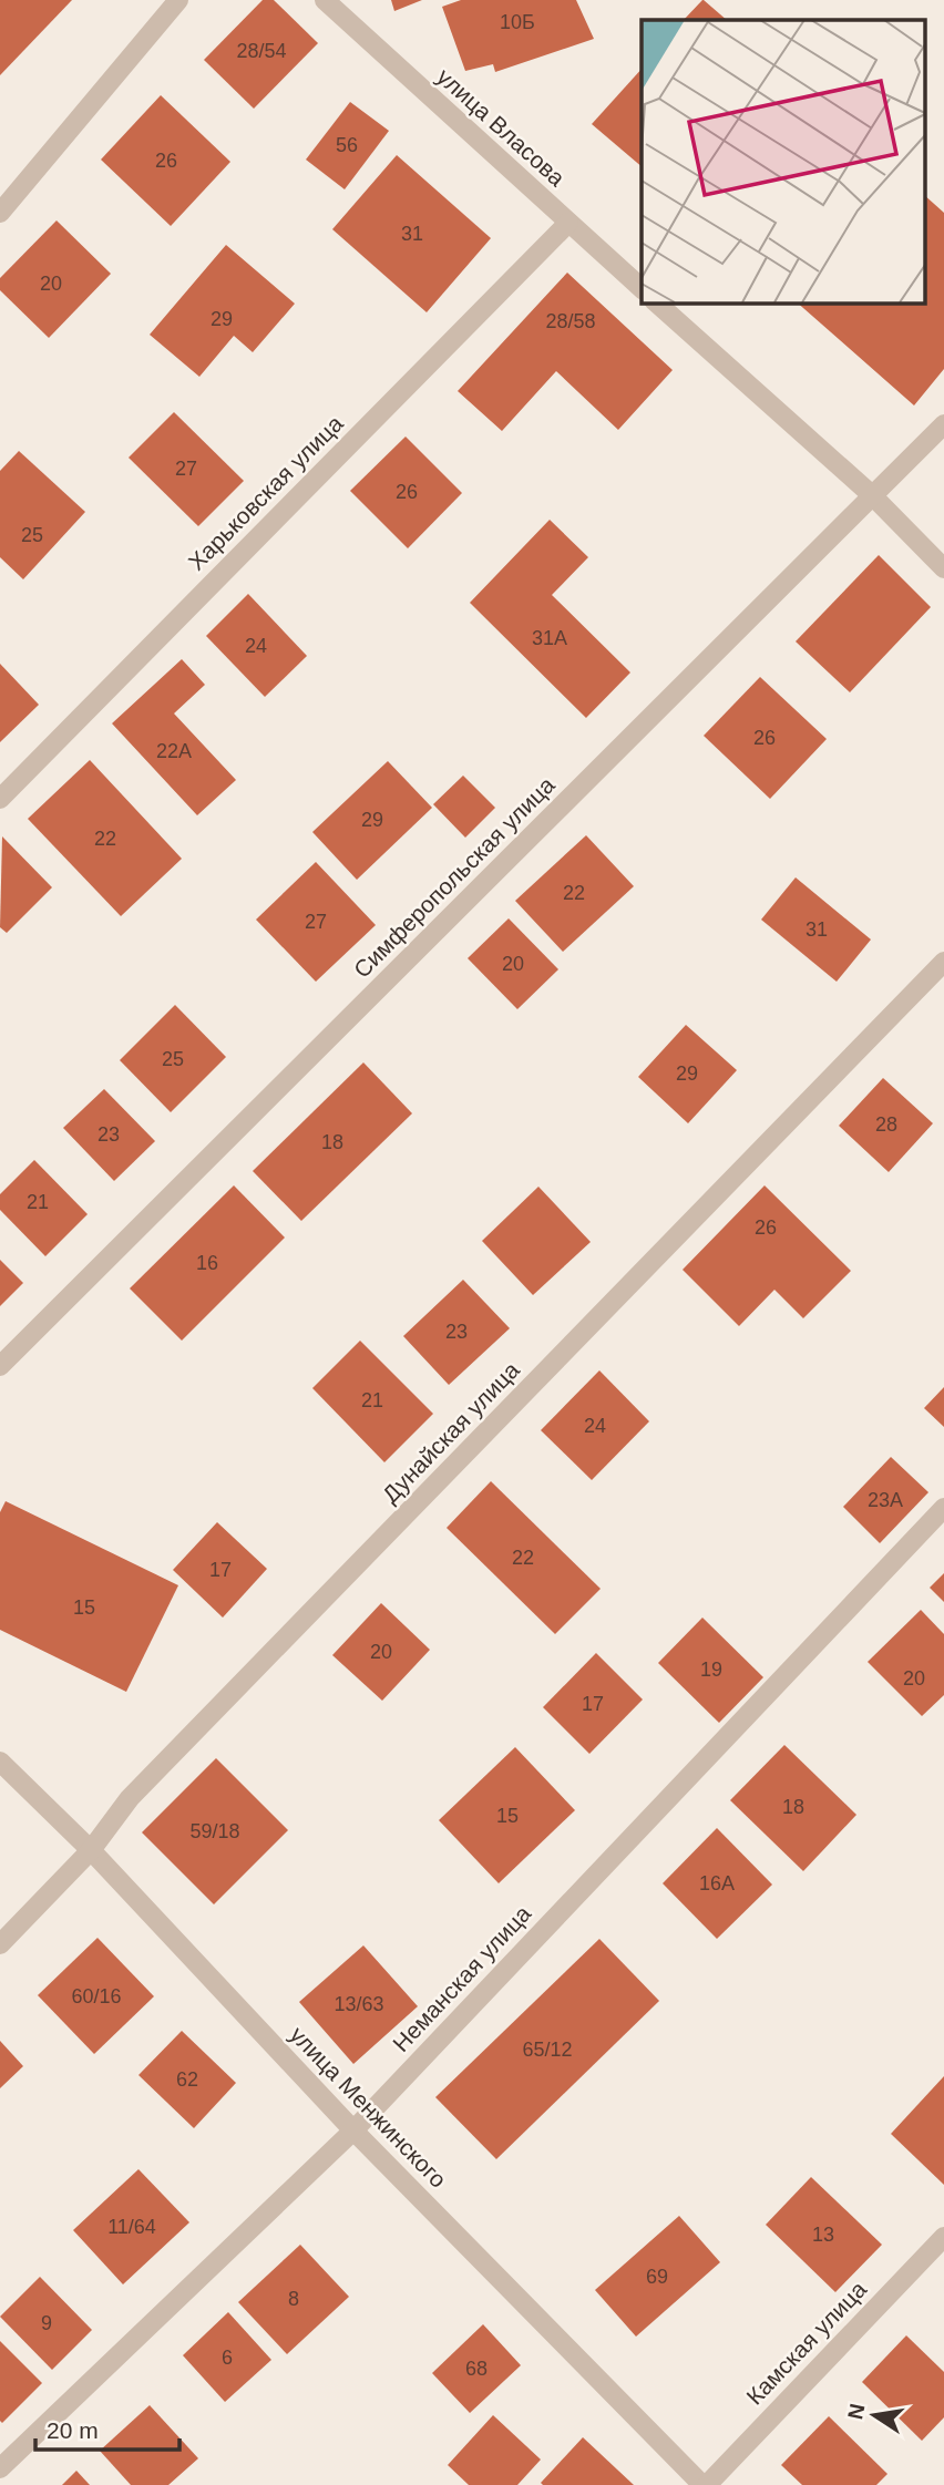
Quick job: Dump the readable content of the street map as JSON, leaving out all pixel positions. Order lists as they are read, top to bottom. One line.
{"streets":{"street":["улица Власова","Харьковская улица","Симферопольская улица","Дунайская улица","Неманская улица","улица Менжинского","Камская улица"]},"crossings":[["улица Власова","Харьковская улица"],["Дунайская улица","улица Менжинского"],["Неманская улица","улица Менжинского"],["улица Менжинского","Камская улица"]],"house_numbers":["10Б","28/54","56","26","31","20","29","28/58","27","26","25","31А","24","26","22А","29","22","22","27","31","20","25","29","28","23","18","21","26","16","23","21","24","23А","22","17","15","20","19","20","17","18","15","59/18","16А","60/16","13/63","65/12","62","11/64","13","69","8","9","6","68"],"scale_bar":"20 m","north":"left"}
